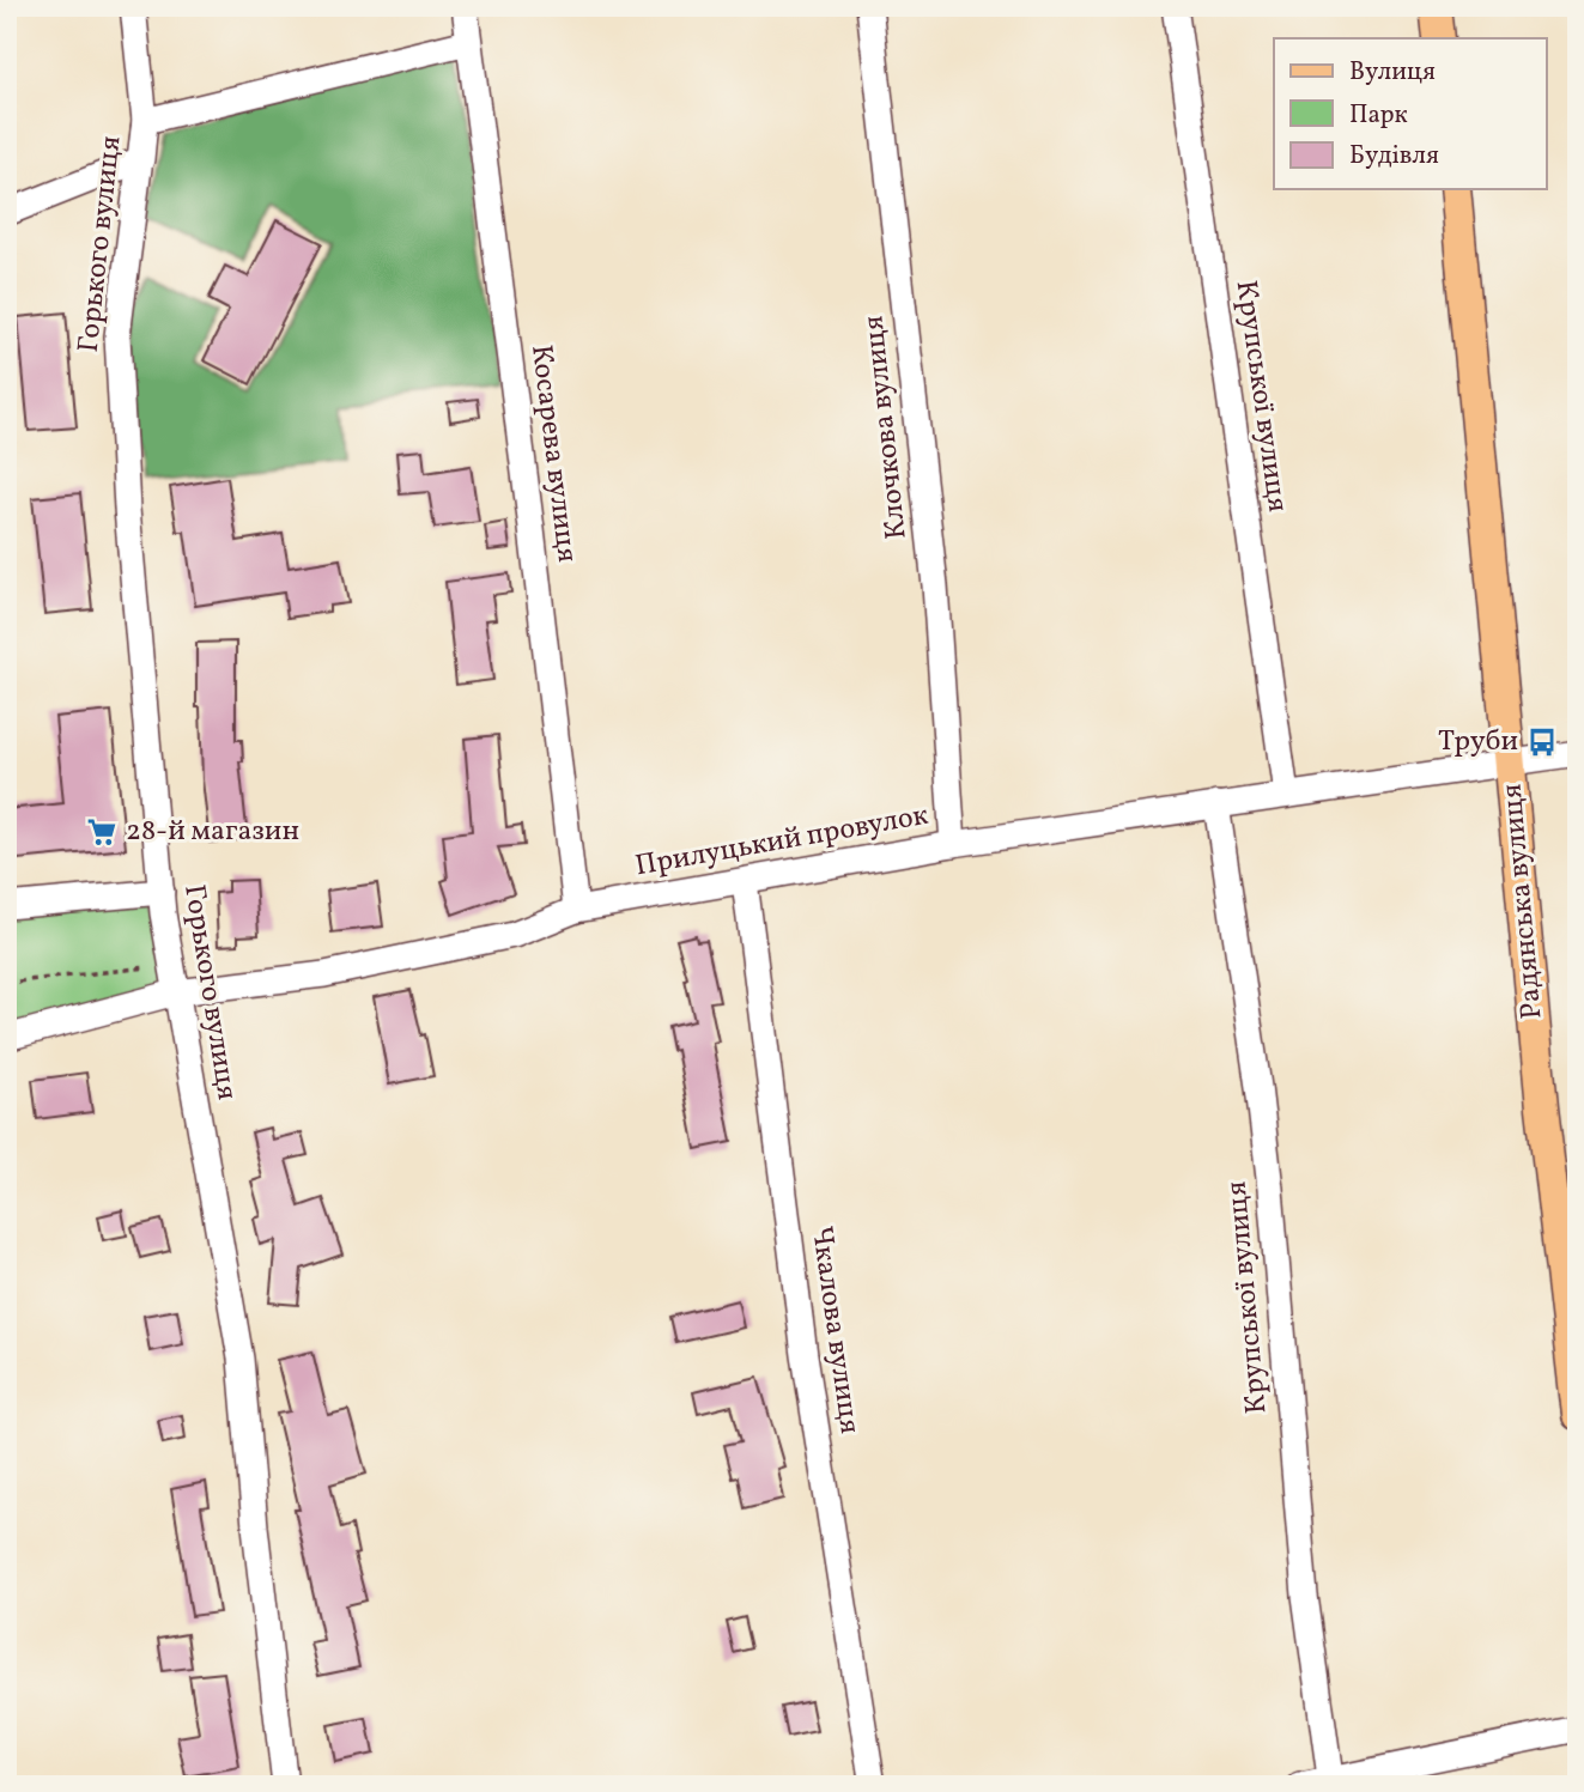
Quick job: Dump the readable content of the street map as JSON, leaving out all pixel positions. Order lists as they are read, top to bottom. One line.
{"streets":{"main road":["Радянська вулиця"],"street":["Горького вулиця","Крупської вулиця","Клочкова вулиця","Косарева вулиця","Прилуцький провулок","Чкалова вулиця"]},"crossings":[["Горького вулиця","Прилуцький провулок"],["Крупської вулиця","Прилуцький провулок"],["Клочкова вулиця","Прилуцький провулок"],["Косарева вулиця","Прилуцький провулок"],["Прилуцький провулок","Радянська вулиця"],["Прилуцький провулок","Чкалова вулиця"]],"places":{"bus stop":["Труби"],"supermarket":["28-й магазин"]},"legend":["Вулиця","Парк","Будівля"]}
